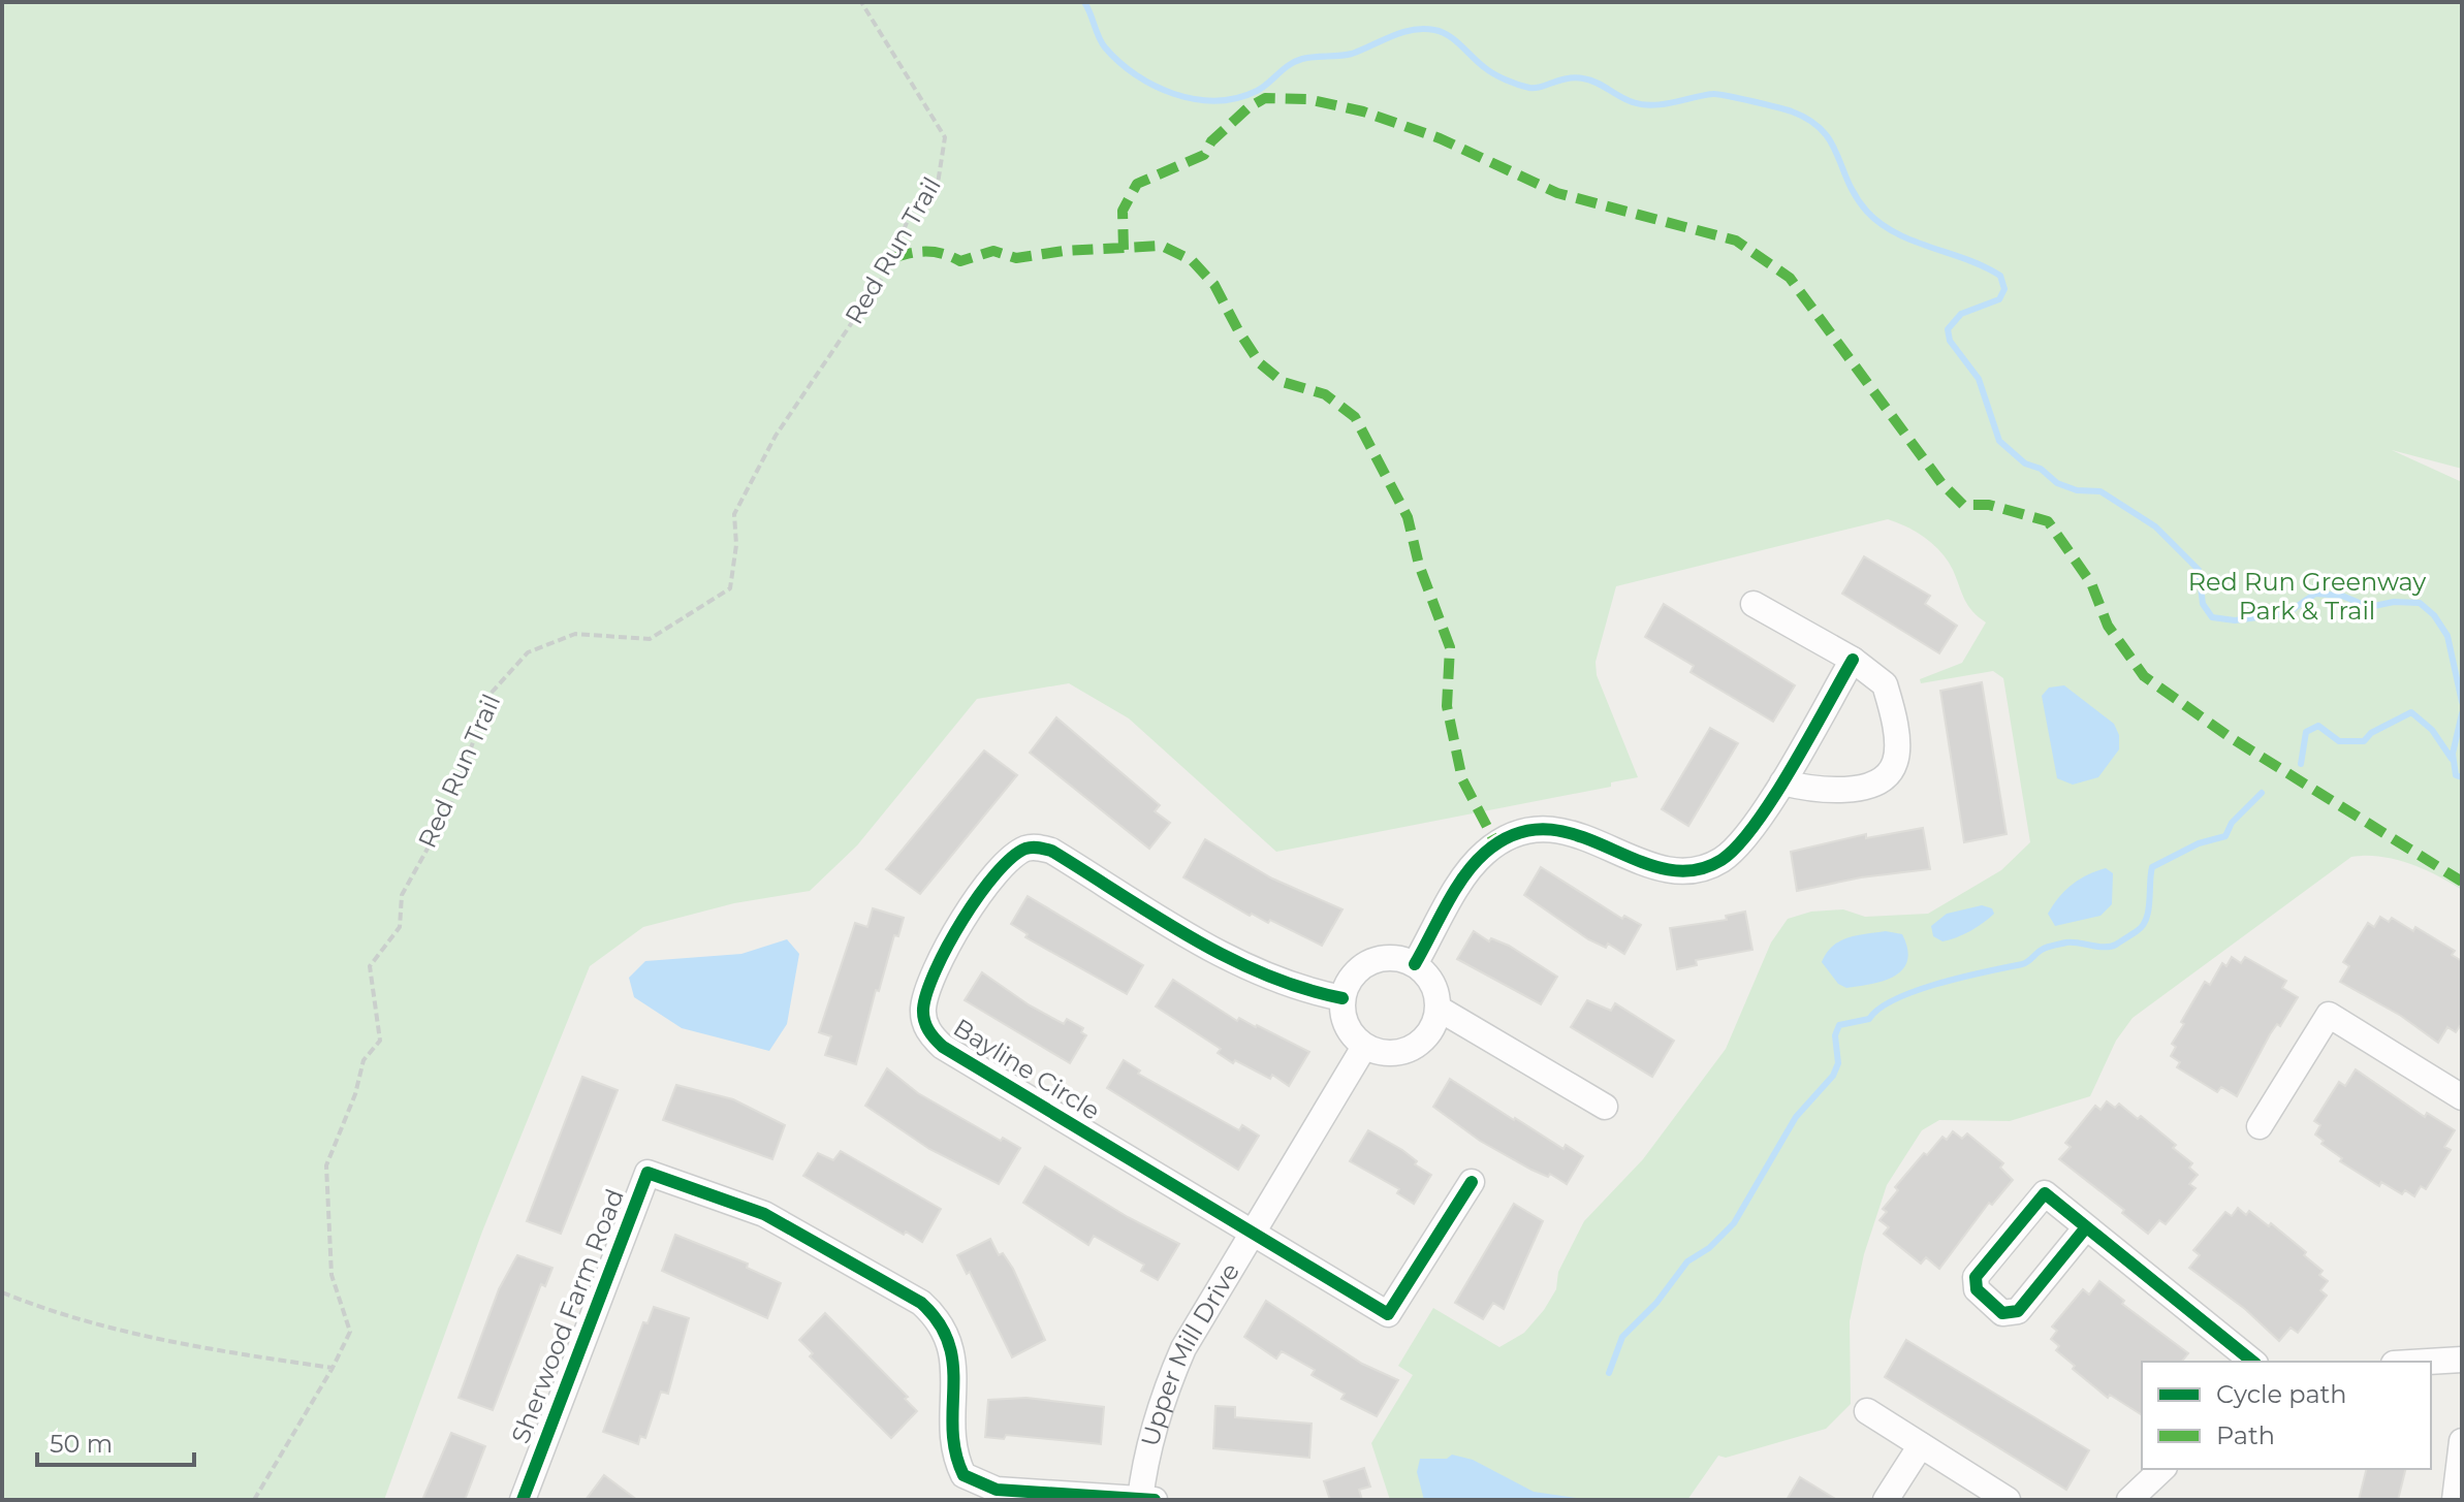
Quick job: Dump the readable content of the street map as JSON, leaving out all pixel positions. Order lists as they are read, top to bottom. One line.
{"streets":{"street":["Bayline Circle","Sherwood Farm Road","Upper Mill Drive"],"path":["Red Run Trail"]},"crossings":[["Bayline Circle","Upper Mill Drive"],["Sherwood Farm Road","Upper Mill Drive"]],"parks":["Red Run Greenway Park & Trail"],"legend":["Cycle path","Path"],"scale_bar":"50 m"}
